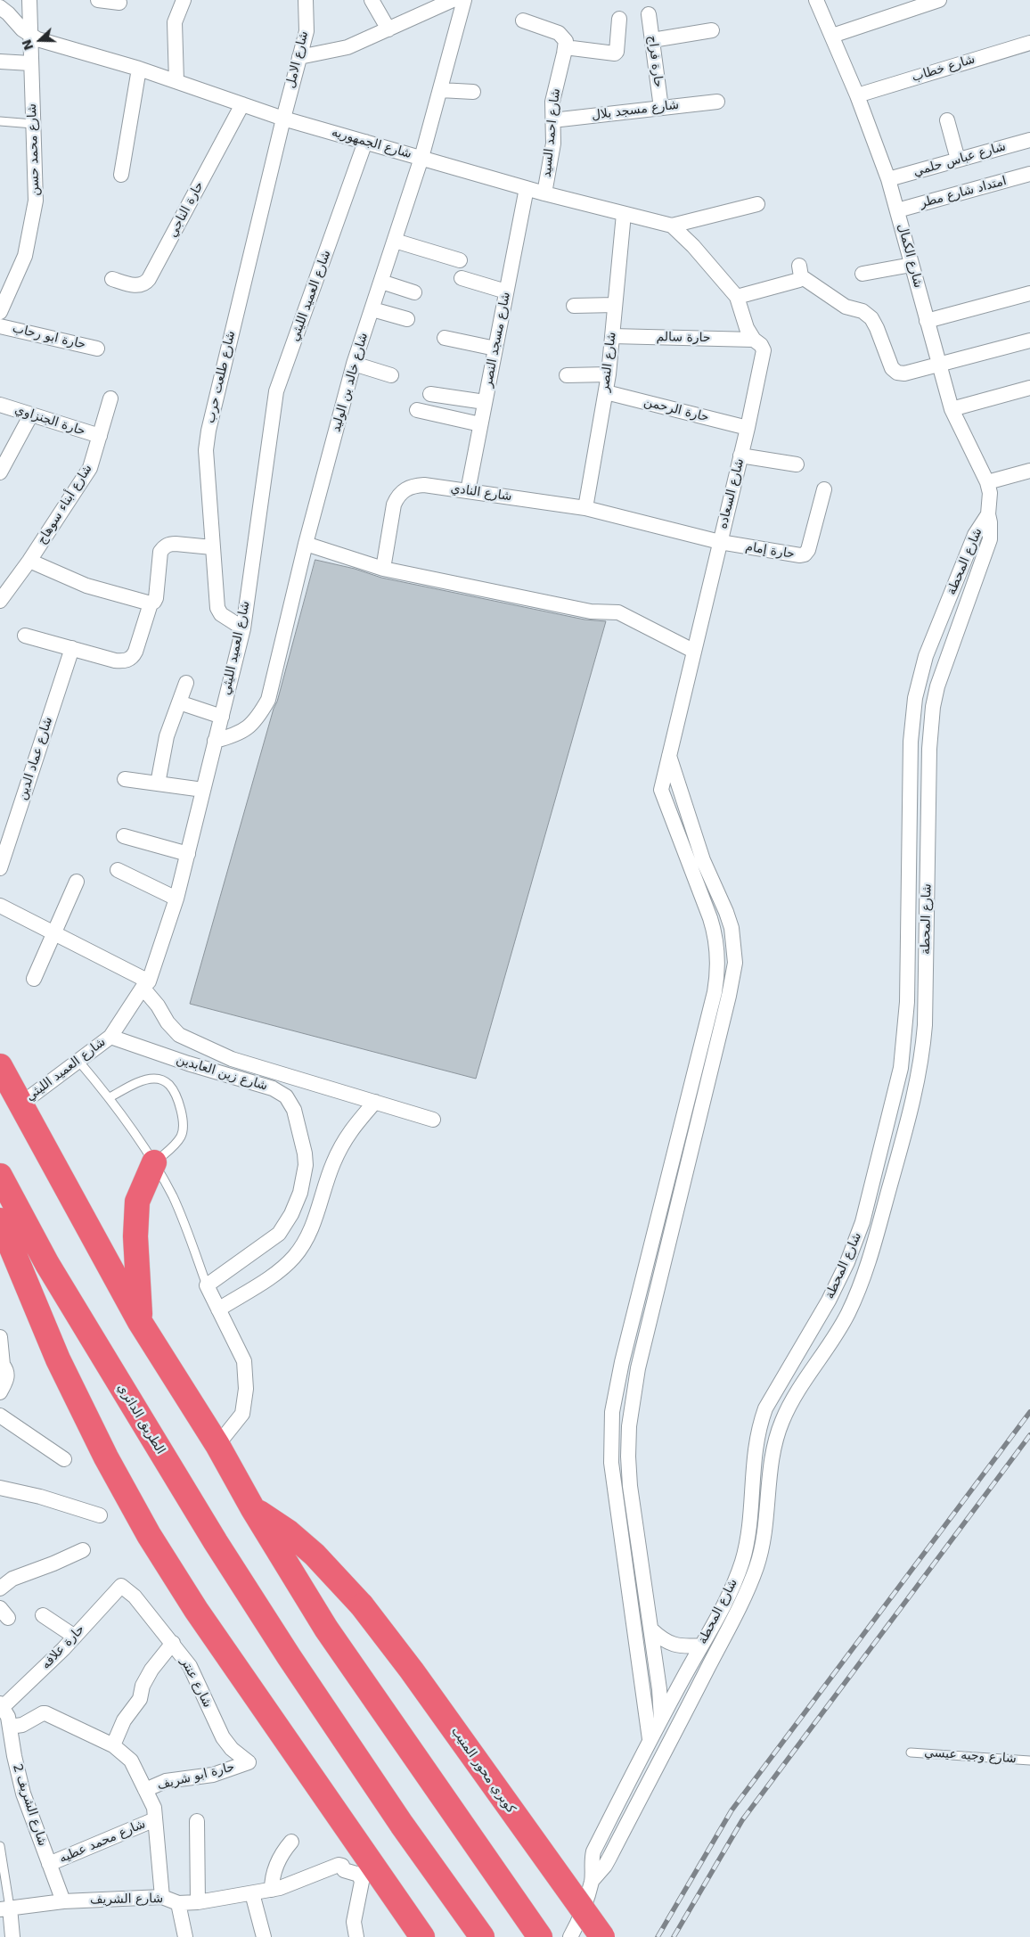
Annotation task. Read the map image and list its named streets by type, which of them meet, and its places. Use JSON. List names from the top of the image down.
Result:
{
  "streets": {
    "highway": ["الطريق الدائري", "كوبري محور المنيب"],
    "street": [
      "شارع الامل",
      "حارة فراج",
      "شارع خطاب",
      "شارع مسجد بلال",
      "شارع احمد السيد",
      "شارع الجمهوريه",
      "شارع محمد حسن",
      "شارع عباس حلمي",
      "امتداد شارع مطر",
      "حارة الناجي",
      "شارع الكمال",
      "شارع العميد الليثي",
      "حارة ابو رحاب",
      "حارة سالم",
      "شارع مسجد النصر",
      "شارع النصر",
      "شارع طلعت حرب",
      "شارع خالد بن الوليد",
      "حارة الرحمن",
      "حارة الجنزاوي",
      "شارع النادي",
      "شارع السعاده",
      "شارع أبناء سوهاج",
      "حارة إمام",
      "شارع المحطة",
      "شارع عماد الدين",
      "شارع زين العابدين",
      "حارة علافه",
      "شارع عنتر",
      "حارة ابو شريف",
      "شارع الشريف 2",
      "شارع محمد عطيه",
      "شارع الشريف"
    ],
    "lane": ["شارع وجيه عيسي"]
  },
  "crossings": [
    ["شارع الامل", "شارع الجمهوريه"],
    ["شارع الامل", "شارع طلعت حرب"],
    ["حارة فراج", "شارع مسجد بلال"],
    ["شارع خطاب", "شارع الكمال"],
    ["شارع مسجد بلال", "شارع احمد السيد"],
    ["شارع احمد السيد", "شارع الجمهوريه"],
    ["شارع الجمهوريه", "شارع محمد حسن"],
    ["شارع الجمهوريه", "حارة الناجي"],
    ["شارع الجمهوريه", "شارع العميد الليثي"],
    ["شارع الجمهوريه", "شارع مسجد النصر"],
    ["شارع الجمهوريه", "شارع النصر"],
    ["شارع الجمهوريه", "شارع طلعت حرب"],
    ["شارع الجمهوريه", "شارع خالد بن الوليد"],
    ["شارع الجمهوريه", "شارع السعاده"],
    ["شارع عباس حلمي", "شارع الكمال"],
    ["امتداد شارع مطر", "شارع الكمال"],
    ["شارع الكمال", "شارع المحطة"],
    ["شارع العميد الليثي", "شارع طلعت حرب"],
    ["شارع العميد الليثي", "شارع خالد بن الوليد"],
    ["شارع العميد الليثي", "شارع زين العابدين"],
    ["حارة سالم", "شارع النصر"],
    ["حارة سالم", "شارع السعاده"],
    ["شارع مسجد النصر", "شارع النادي"],
    ["شارع النصر", "حارة الرحمن"],
    ["شارع النصر", "شارع النادي"],
    ["حارة الرحمن", "شارع السعاده"],
    ["حارة الجنزاوي", "شارع أبناء سوهاج"],
    ["شارع النادي", "شارع السعاده"],
    ["شارع النادي", "حارة إمام"],
    ["شارع السعاده", "حارة إمام"],
    ["حارة علافه", "شارع عنتر"],
    ["حارة علافه", "شارع الشريف 2"],
    ["شارع عنتر", "حارة ابو شريف"],
    ["شارع الشريف 2", "شارع محمد عطيه"],
    ["شارع الشريف 2", "شارع الشريف"]
  ],
  "north": "left"
}
